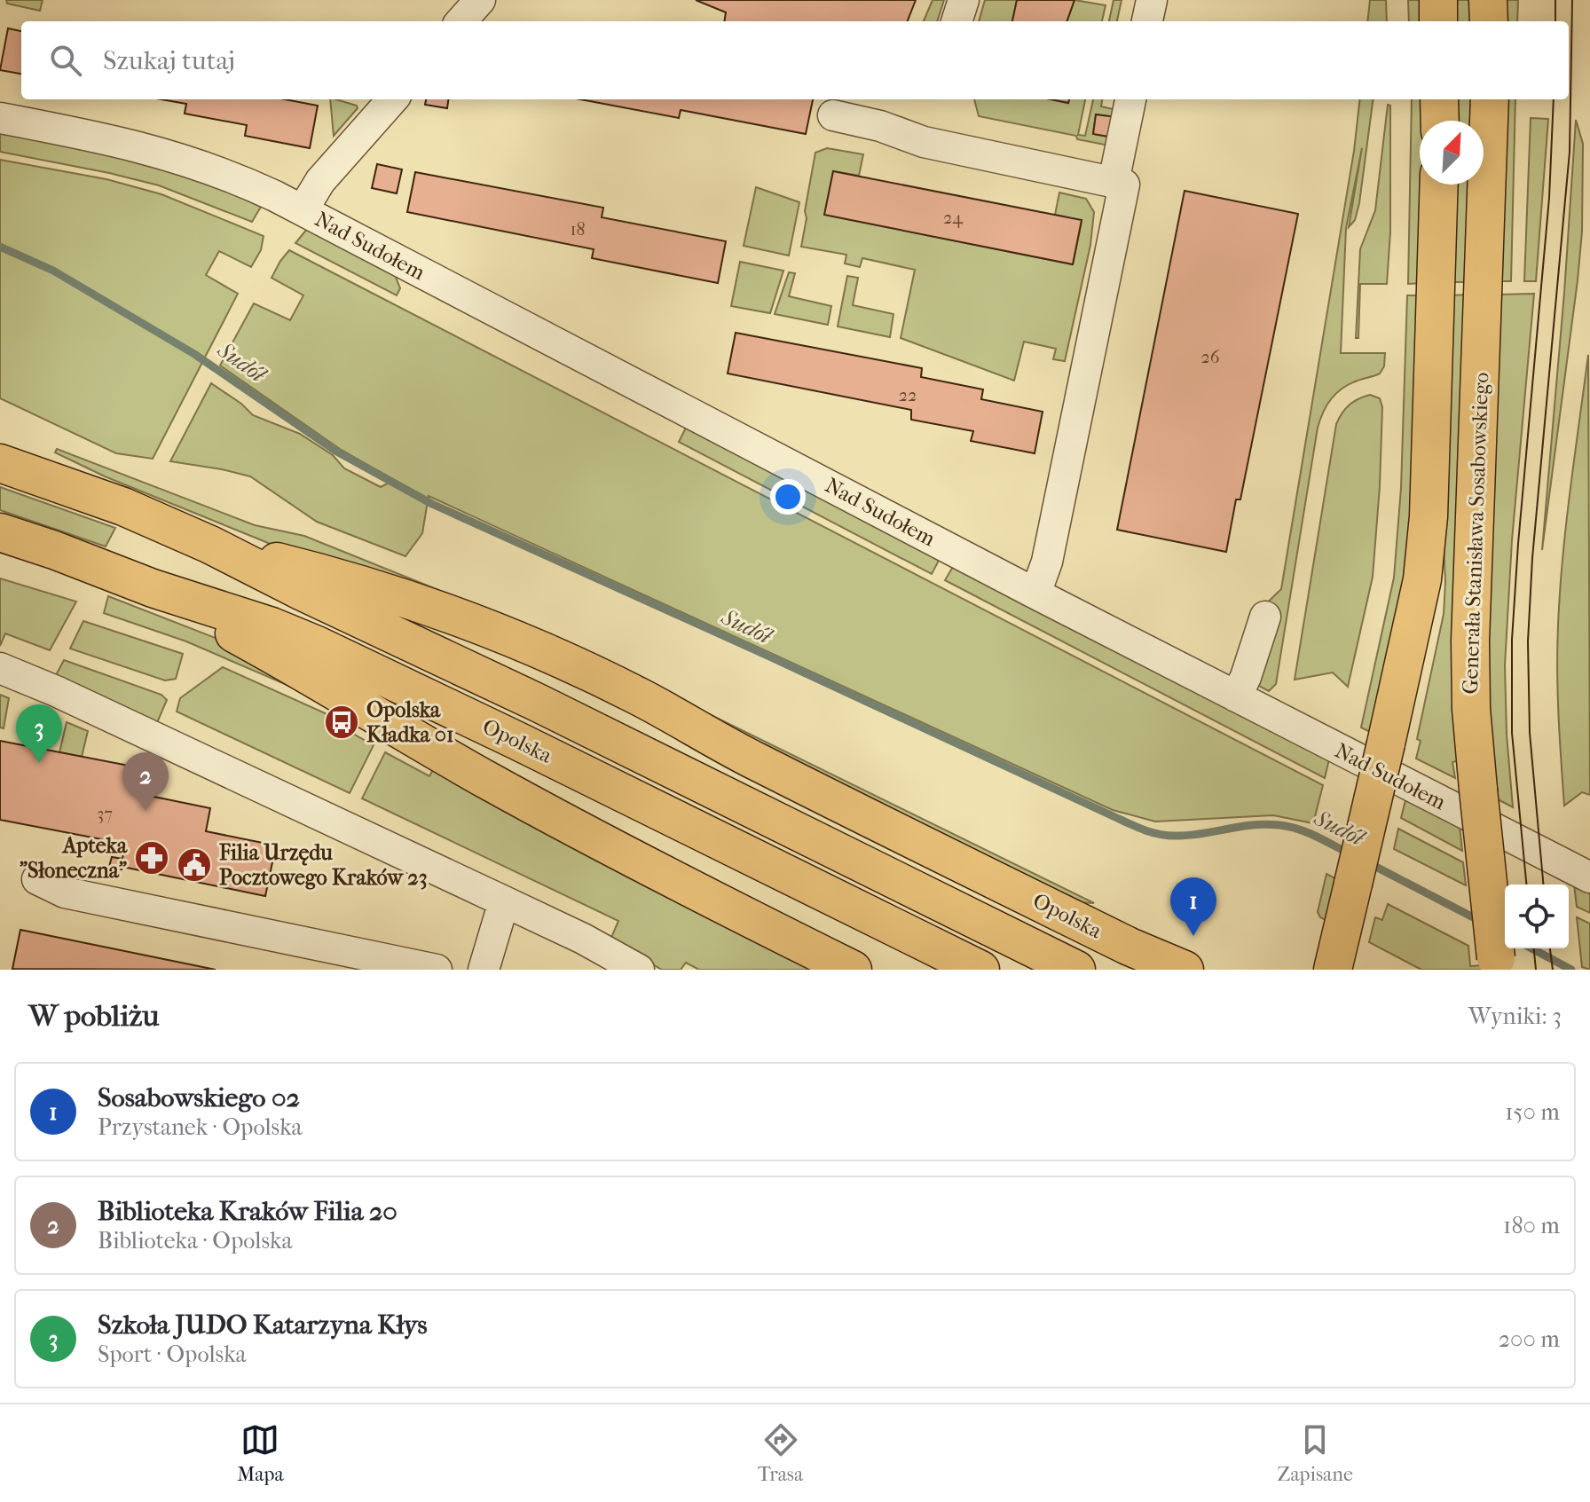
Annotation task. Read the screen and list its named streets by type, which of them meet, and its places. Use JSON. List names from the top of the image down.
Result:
{
  "streets": {
    "main road": ["Generała Stanisława Sosabowskiego", "Opolska"],
    "street": ["Nad Sudołem"]
  },
  "water": ["Sudół"],
  "places": {
    "bus stop": ["Opolska Kładka 01"],
    "pharmacy": ["Apteka \"Słoneczna\""],
    "public building": ["Filia Urzędu Pocztowego Kraków 23"]
  },
  "house_numbers": [
    "24",
    "18",
    "26",
    "22",
    "37"
  ],
  "north": "top right",
  "page": {
    "search": "Szukaj tutaj",
    "pins": ["3", "2", "1"],
    "heading": ["W pobliżu", "Wyniki: 3"],
    "list": [
      {
        "mark": "1",
        "name": "Sosabowskiego 02",
        "note": "Przystanek · Opolska",
        "value": "150 m"
      },
      {
        "mark": "2",
        "name": "Biblioteka Kraków Filia 20",
        "note": "Biblioteka · Opolska",
        "value": "180 m"
      },
      {
        "mark": "3",
        "name": "Szkoła JUDO Katarzyna Kłys",
        "note": "Sport · Opolska",
        "value": "200 m"
      }
    ],
    "nav": ["Mapa", "Trasa", "Zapisane"]
  }
}
